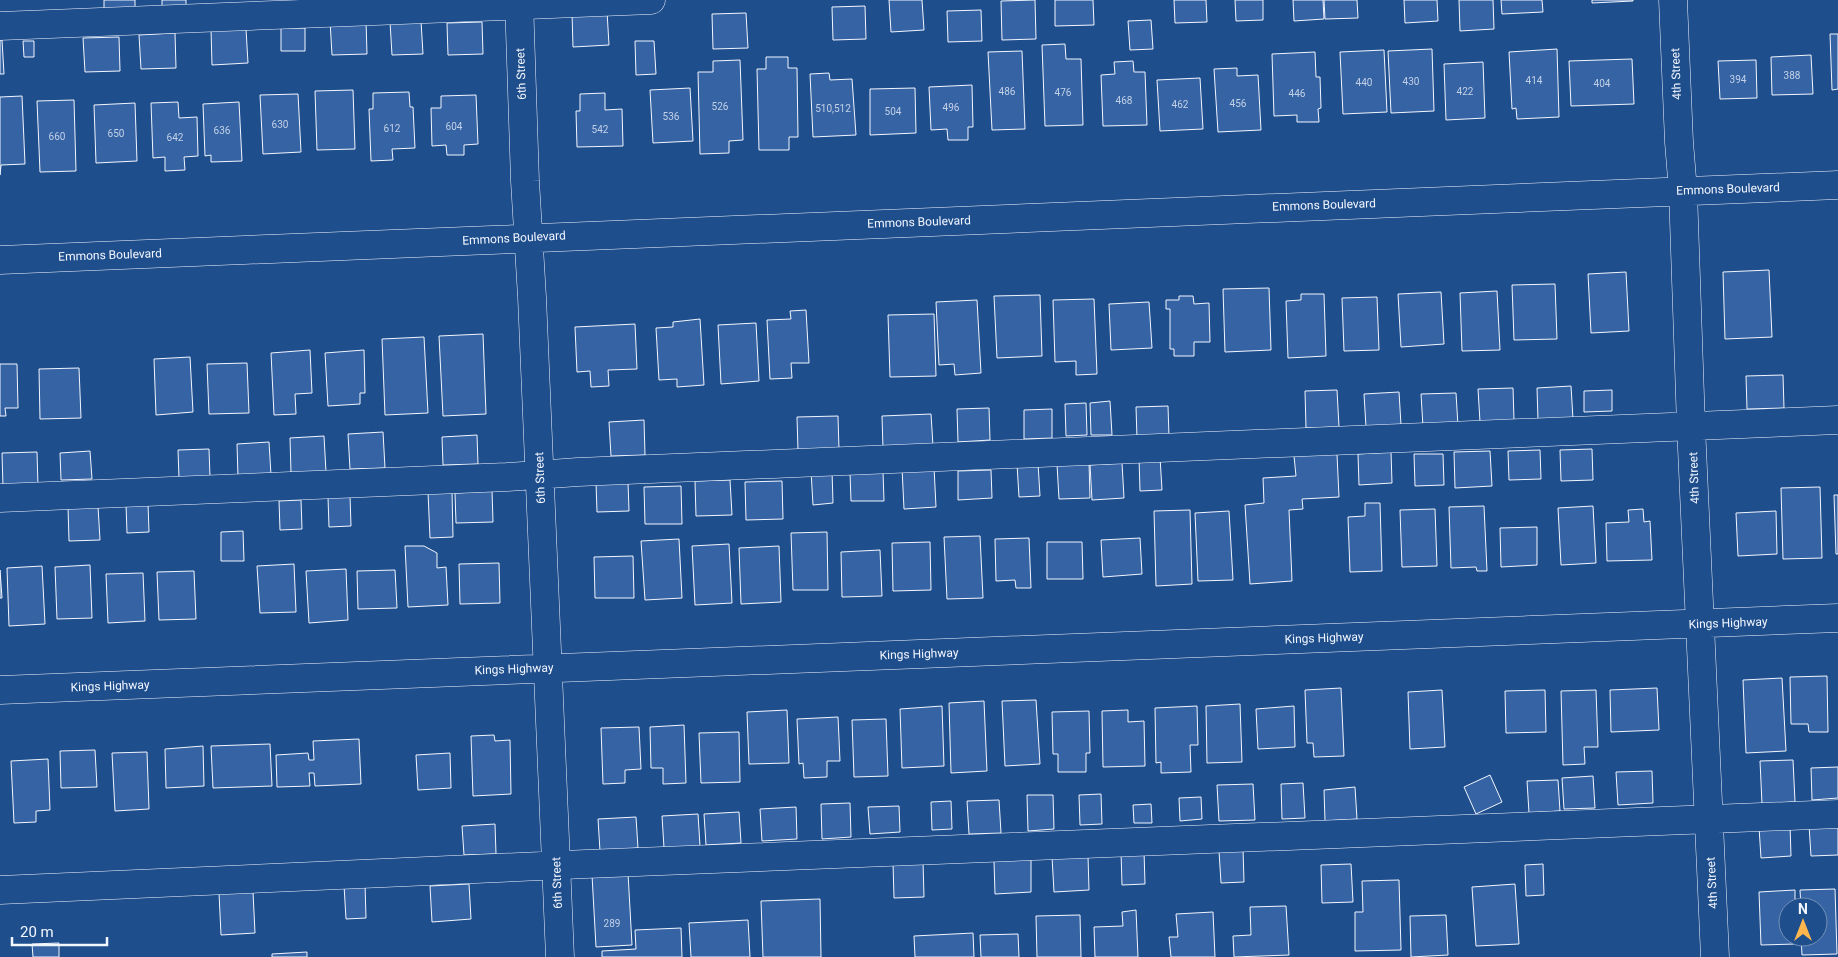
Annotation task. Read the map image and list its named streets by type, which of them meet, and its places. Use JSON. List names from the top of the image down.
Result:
{
  "streets": {
    "street": [
      "6th Street",
      "4th Street",
      "Emmons Boulevard",
      "Kings Highway"
    ]
  },
  "crossings": [
    ["6th Street", "Emmons Boulevard"],
    ["6th Street", "Kings Highway"],
    ["4th Street", "Emmons Boulevard"],
    ["4th Street", "Kings Highway"]
  ],
  "house_numbers": [
    "388",
    "394",
    "414",
    "430",
    "440",
    "404",
    "486",
    "422",
    "476",
    "446",
    "468",
    "456",
    "462",
    "526",
    "496",
    "510,512",
    "504",
    "536",
    "630",
    "604",
    "612",
    "542",
    "636",
    "650",
    "660",
    "642",
    "289"
  ],
  "scale_bar": "20 m",
  "north": "top"
}
